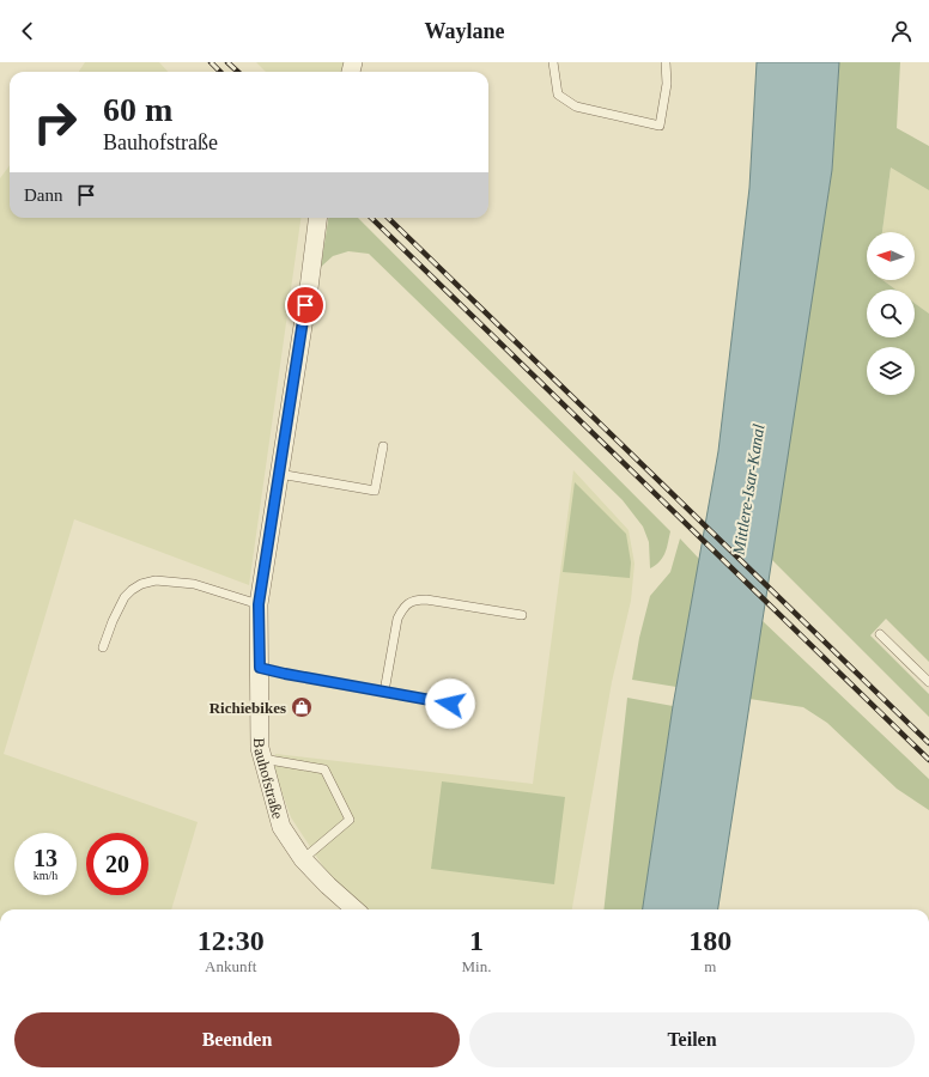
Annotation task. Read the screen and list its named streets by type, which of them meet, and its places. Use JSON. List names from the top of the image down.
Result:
{
  "streets": {
    "street": ["Bauhofstraße"]
  },
  "water": ["Mittlere-Isar-Kanal"],
  "places": {
    "shop": ["Richiebikes"]
  },
  "north": "left",
  "page": {
    "header": "Waylane",
    "turn": ["60 m", "Bauhofstraße"],
    "then": "Dann",
    "speed": "13 km/h",
    "limit": "20",
    "eta": [
      "12:30",
      "Ankunft",
      "1",
      "Min.",
      "180",
      "m"
    ],
    "buttons": ["Beenden", "Teilen"]
  }
}
